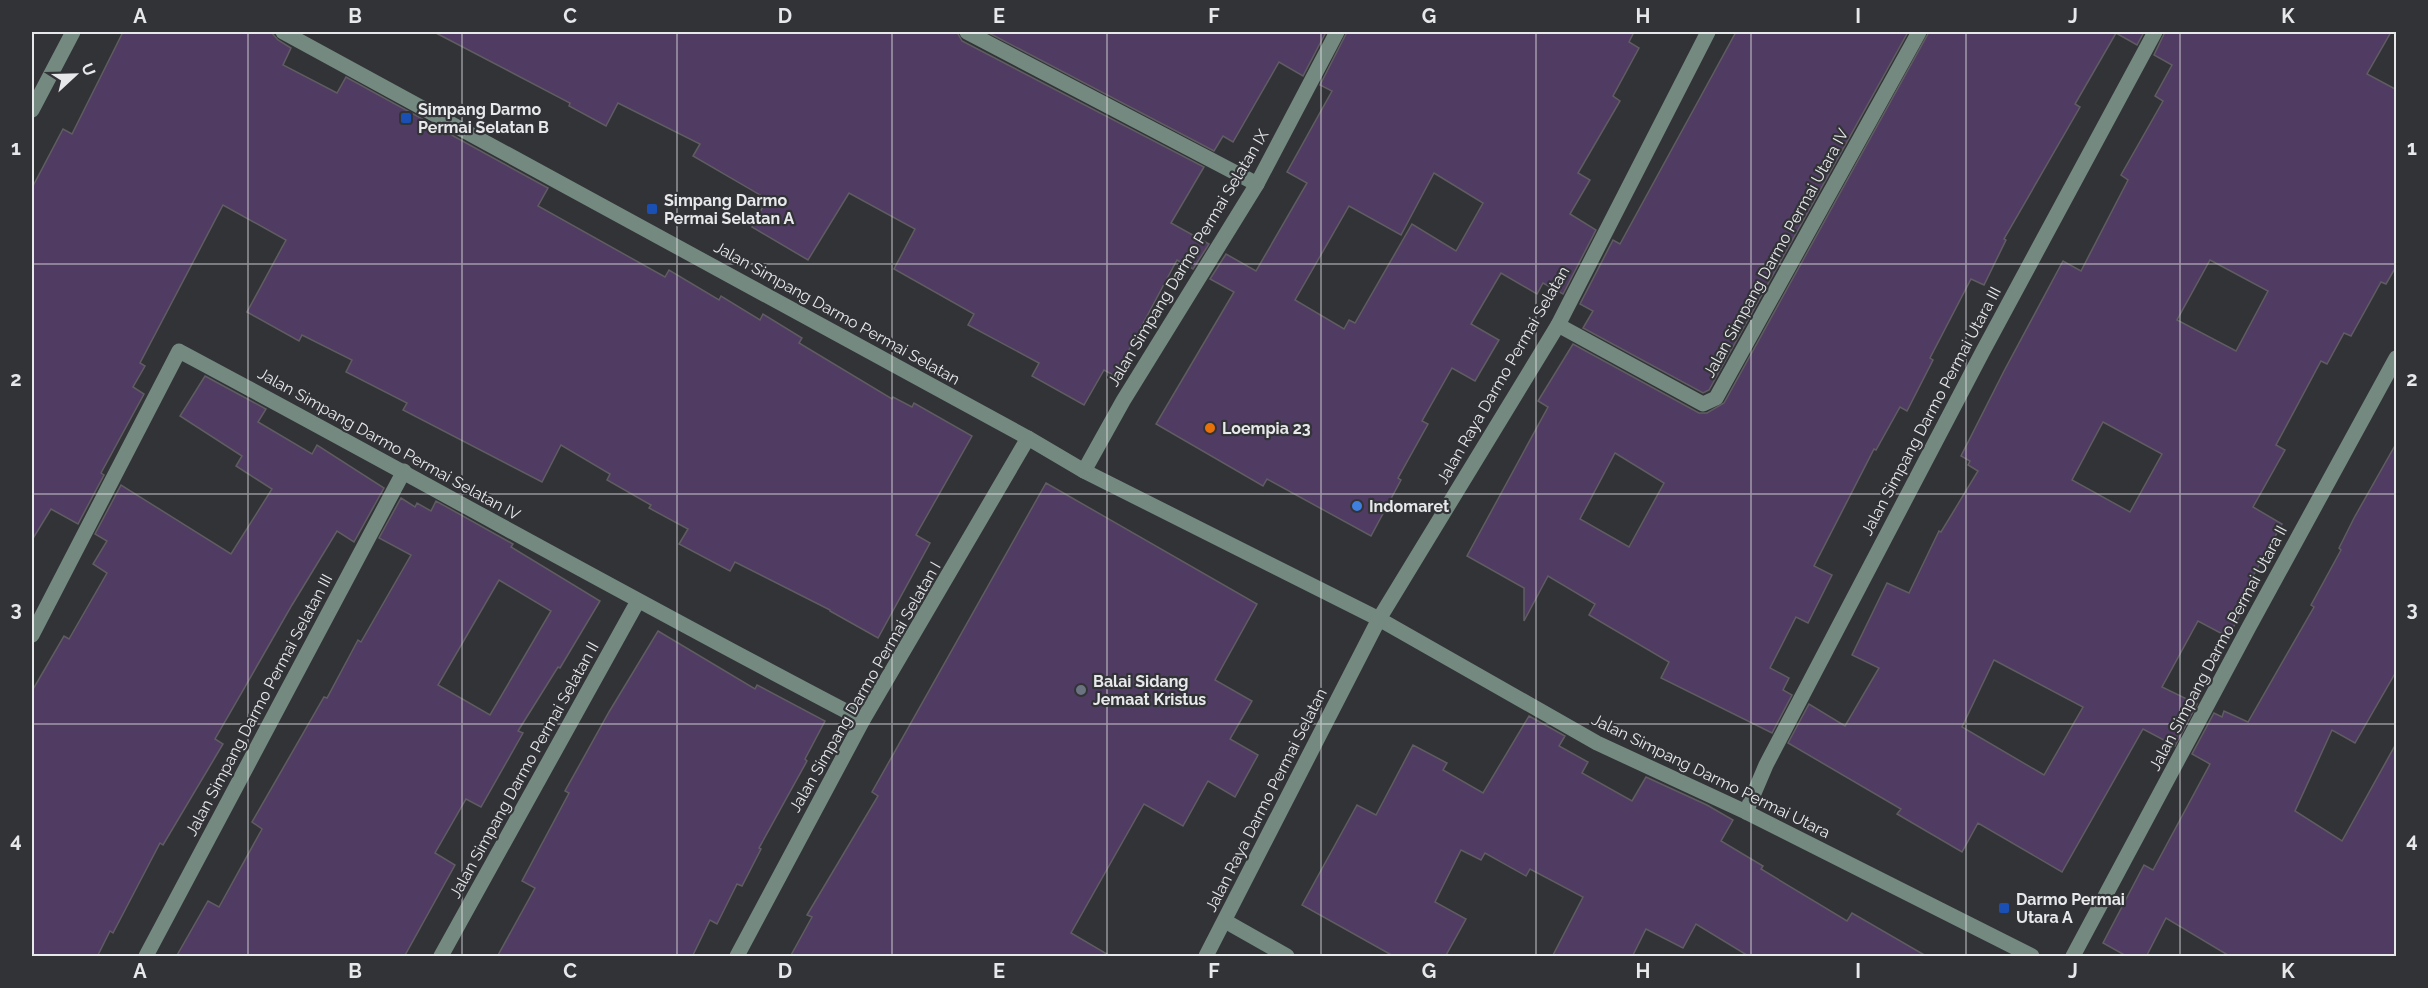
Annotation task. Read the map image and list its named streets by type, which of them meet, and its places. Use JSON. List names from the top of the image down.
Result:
{
  "streets": {
    "street": [
      "Jalan Simpang Darmo Permai Utara IV",
      "Jalan Simpang Darmo Permai Selatan IX",
      "Jalan Simpang Darmo Permai Selatan",
      "Jalan Raya Darmo Permai Selatan",
      "Jalan Simpang Darmo Permai Utara III",
      "Jalan Simpang Darmo Permai Selatan IV",
      "Jalan Simpang Darmo Permai Utara II",
      "Jalan Simpang Darmo Permai Selatan I",
      "Jalan Simpang Darmo Permai Selatan III",
      "Jalan Simpang Darmo Permai Selatan II",
      "Jalan Simpang Darmo Permai Utara"
    ]
  },
  "crossings": [
    ["Jalan Simpang Darmo Permai Utara IV", "Jalan Raya Darmo Permai Selatan"],
    ["Jalan Simpang Darmo Permai Selatan IX", "Jalan Simpang Darmo Permai Selatan"],
    ["Jalan Simpang Darmo Permai Selatan", "Jalan Raya Darmo Permai Selatan"],
    ["Jalan Simpang Darmo Permai Selatan", "Jalan Simpang Darmo Permai Selatan I"],
    ["Jalan Simpang Darmo Permai Selatan", "Jalan Simpang Darmo Permai Utara"],
    ["Jalan Raya Darmo Permai Selatan", "Jalan Simpang Darmo Permai Utara"],
    ["Jalan Simpang Darmo Permai Utara III", "Jalan Simpang Darmo Permai Utara"],
    ["Jalan Simpang Darmo Permai Selatan IV", "Jalan Simpang Darmo Permai Selatan I"],
    ["Jalan Simpang Darmo Permai Selatan IV", "Jalan Simpang Darmo Permai Selatan III"],
    ["Jalan Simpang Darmo Permai Selatan IV", "Jalan Simpang Darmo Permai Selatan II"]
  ],
  "places": {
    "transit": ["Simpang Darmo Permai Selatan B", "Simpang Darmo Permai Selatan A", "Darmo Permai Utara A"],
    "other": ["Loempia 23", "Indomaret", "Balai Sidang Jemaat Kristus"]
  },
  "north": "right",
  "grid": {
    "columns": [
      "A",
      "B",
      "C",
      "D",
      "E",
      "F",
      "G",
      "H",
      "I",
      "J",
      "K"
    ],
    "rows": [
      "1",
      "2",
      "3",
      "4"
    ]
  }
}
